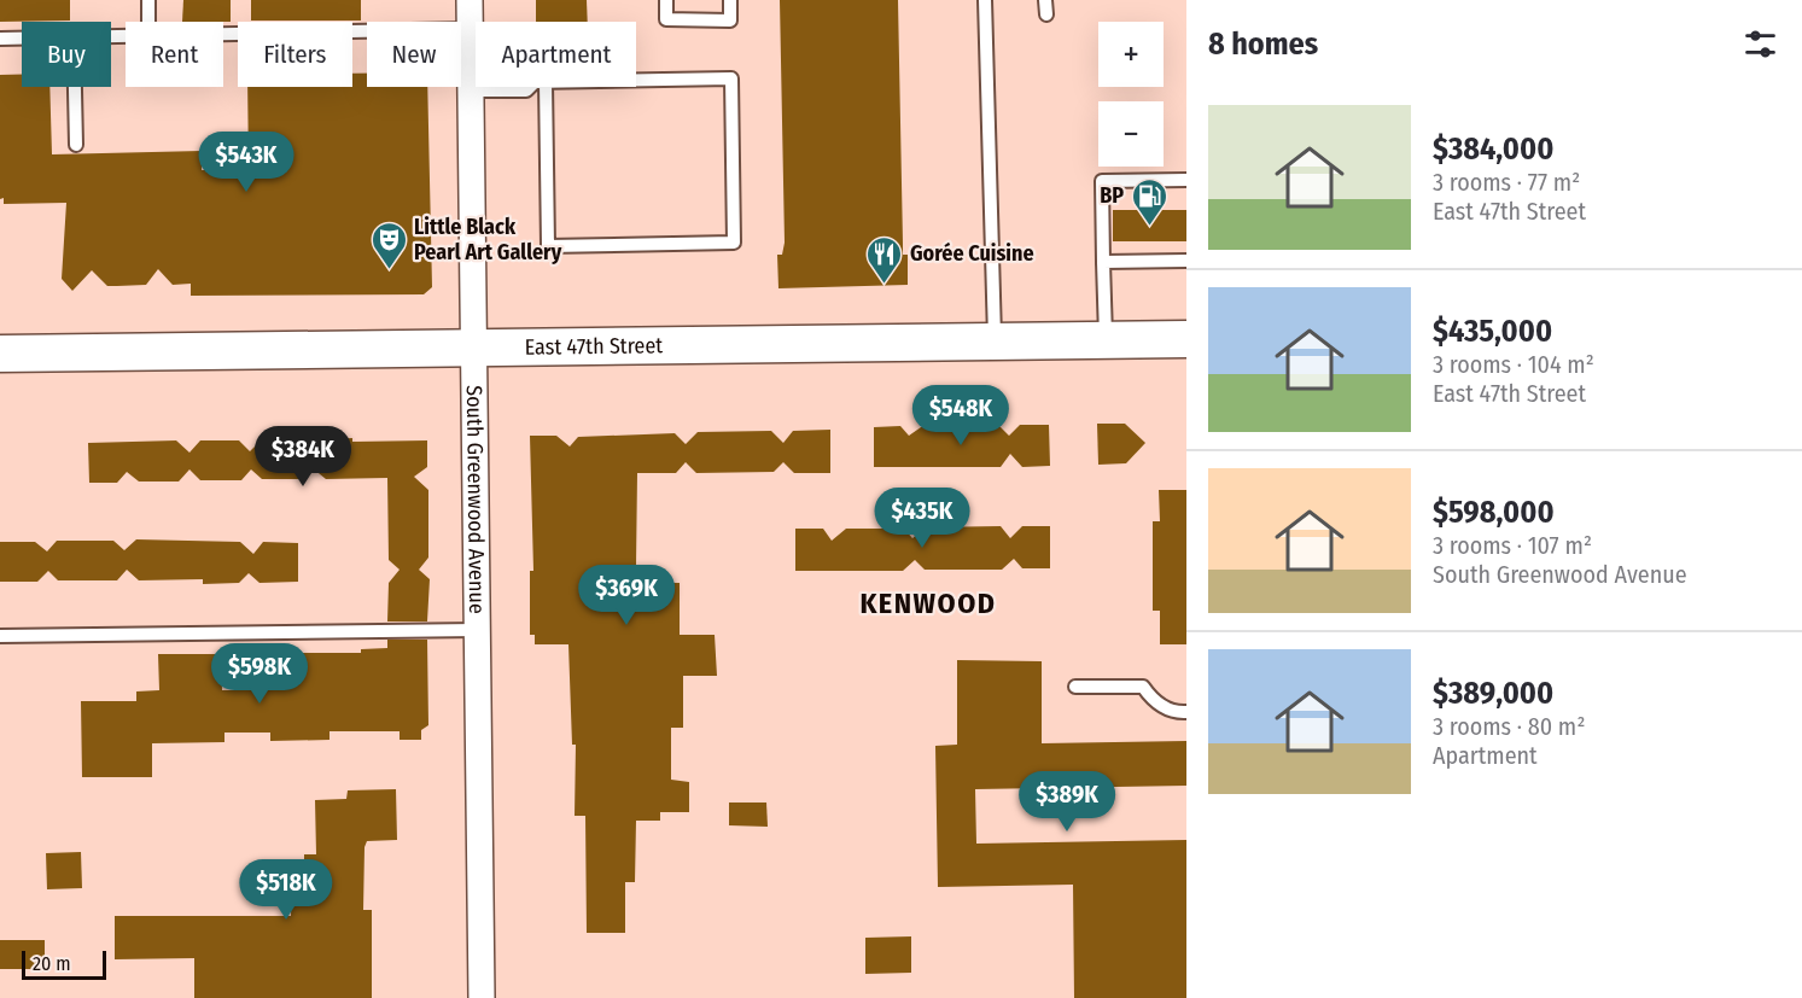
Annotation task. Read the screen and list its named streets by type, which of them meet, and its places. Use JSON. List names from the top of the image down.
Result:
{
  "streets": {
    "main road": ["East 47th Street"],
    "street": ["South Greenwood Avenue"]
  },
  "crossings": [
    ["East 47th Street", "South Greenwood Avenue"]
  ],
  "districts": ["KENWOOD"],
  "places": {
    "fuel station": ["BP"],
    "theatre": ["Little Black Pearl Art Gallery"],
    "restaurant": ["Gorée Cuisine"]
  },
  "scale_bar": "20 m",
  "page": {
    "heading": "8 homes",
    "map_buttons": ["+", "−"],
    "chip": [
      "Buy",
      "Rent",
      "Filters",
      "New",
      "Apartment"
    ],
    "list": [
      {
        "name": "$384,000",
        "note": "3 rooms · 77 m² · East 47th Street"
      },
      {
        "name": "$435,000",
        "note": "3 rooms · 104 m² · East 47th Street"
      },
      {
        "name": "$598,000",
        "note": "3 rooms · 107 m² · South Greenwood Avenue"
      },
      {
        "name": "$389,000",
        "note": "3 rooms · 80 m² · Apartment"
      }
    ],
    "price": [
      "$543K",
      "$548K",
      "$384K",
      "$435K",
      "$369K",
      "$598K",
      "$389K",
      "$518K"
    ],
    "scale": "20 m"
  }
}
